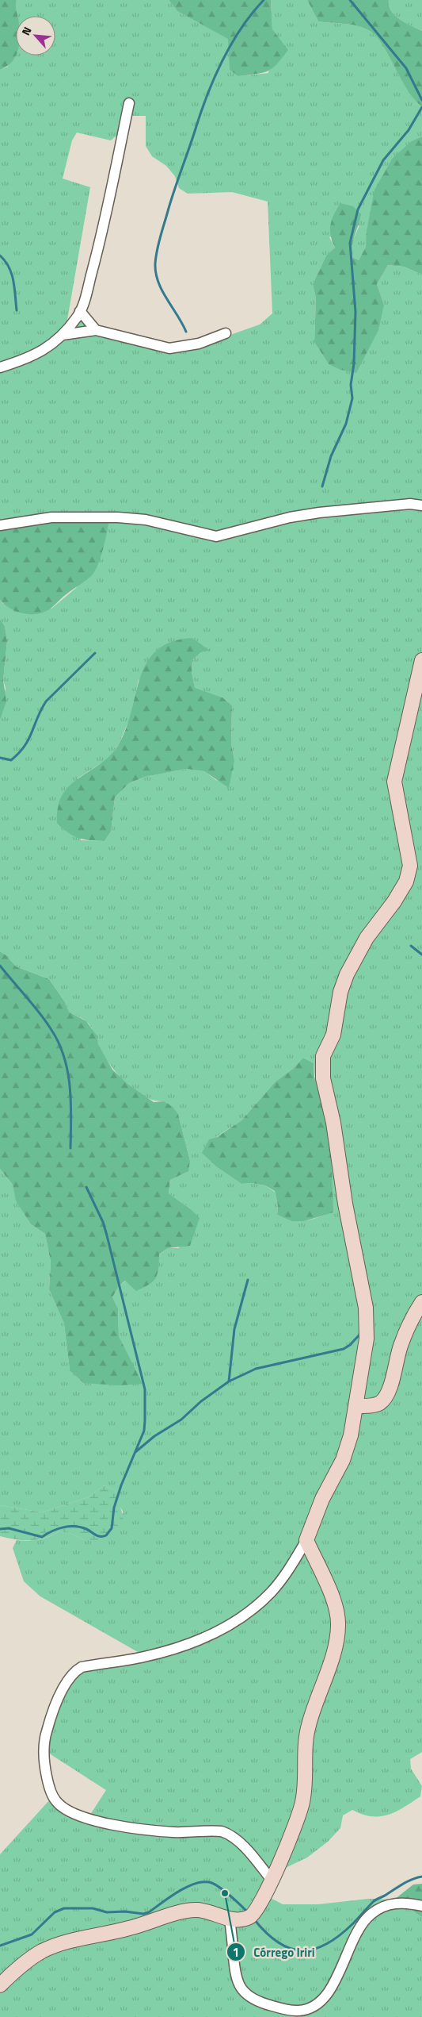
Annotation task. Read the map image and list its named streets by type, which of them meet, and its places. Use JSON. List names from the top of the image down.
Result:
{
  "places": ["Córrego Iriri"],
  "north": "top left"
}
